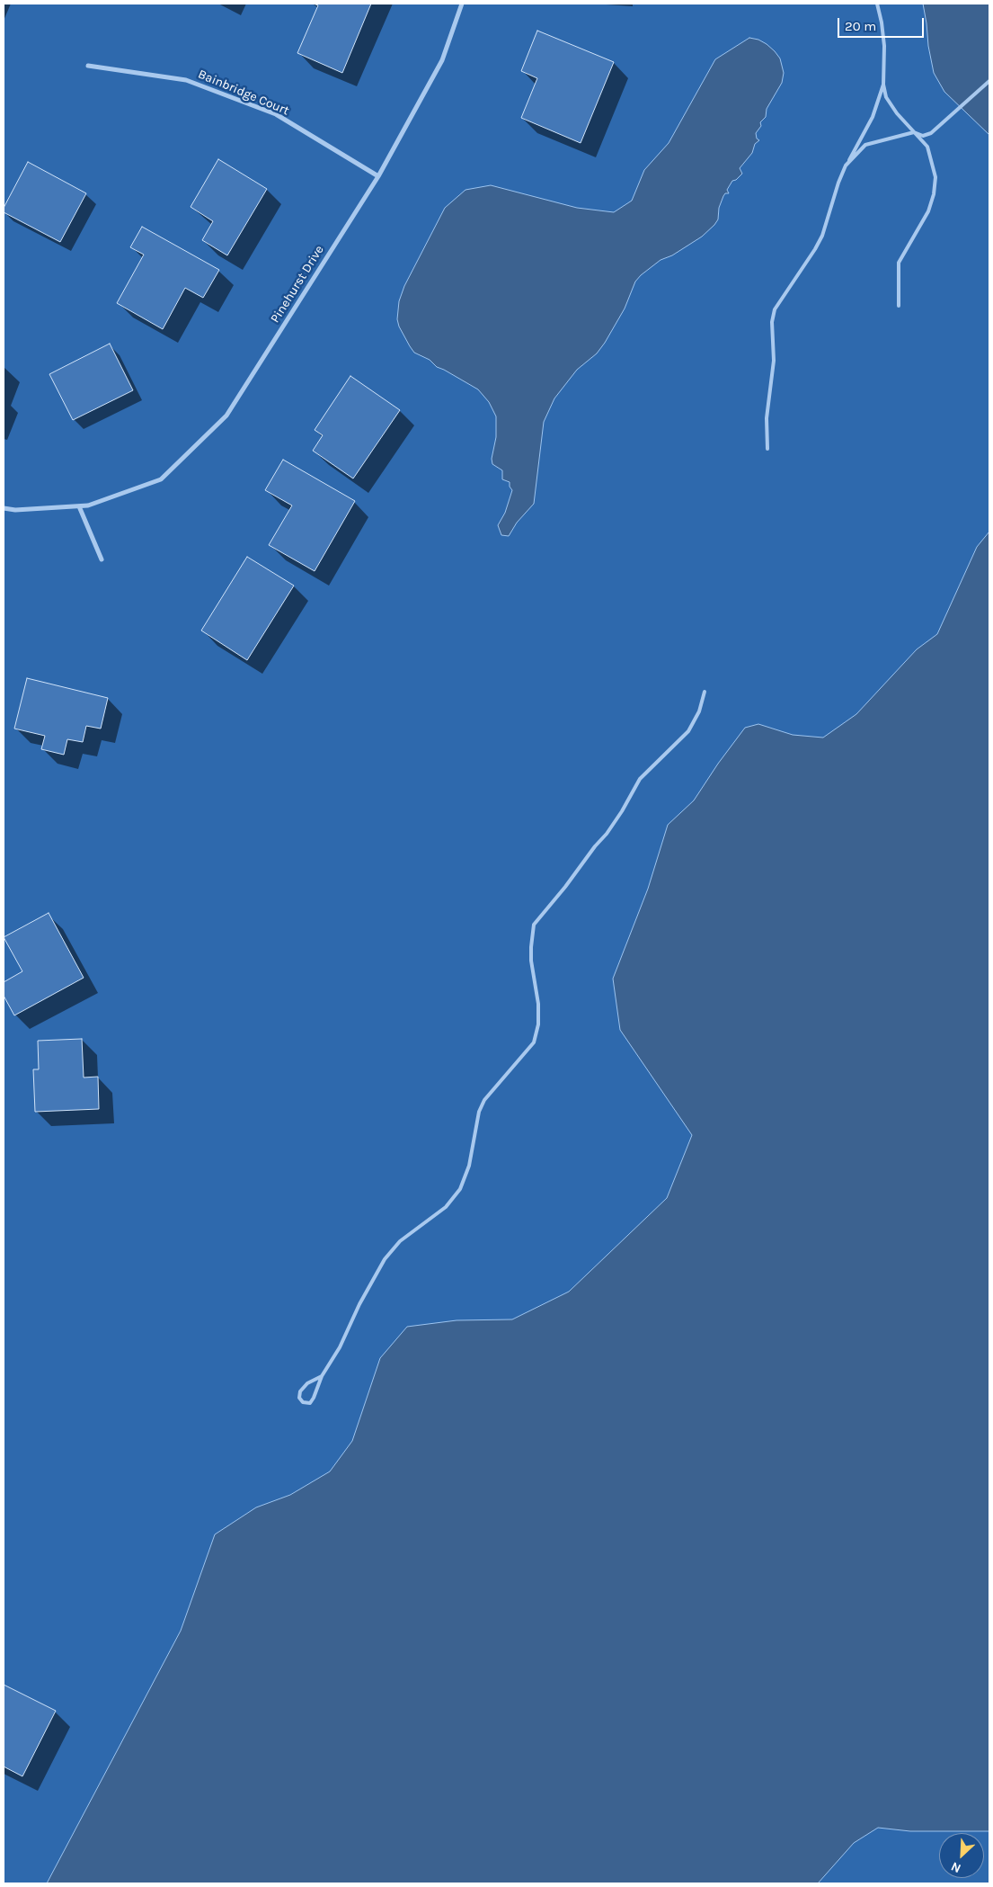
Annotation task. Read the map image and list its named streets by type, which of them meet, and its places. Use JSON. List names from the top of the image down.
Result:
{
  "streets": {
    "street": ["Bainbridge Court", "Pinehurst Drive"]
  },
  "crossings": [
    ["Bainbridge Court", "Pinehurst Drive"]
  ],
  "scale_bar": "20 m",
  "north": "bottom left"
}
